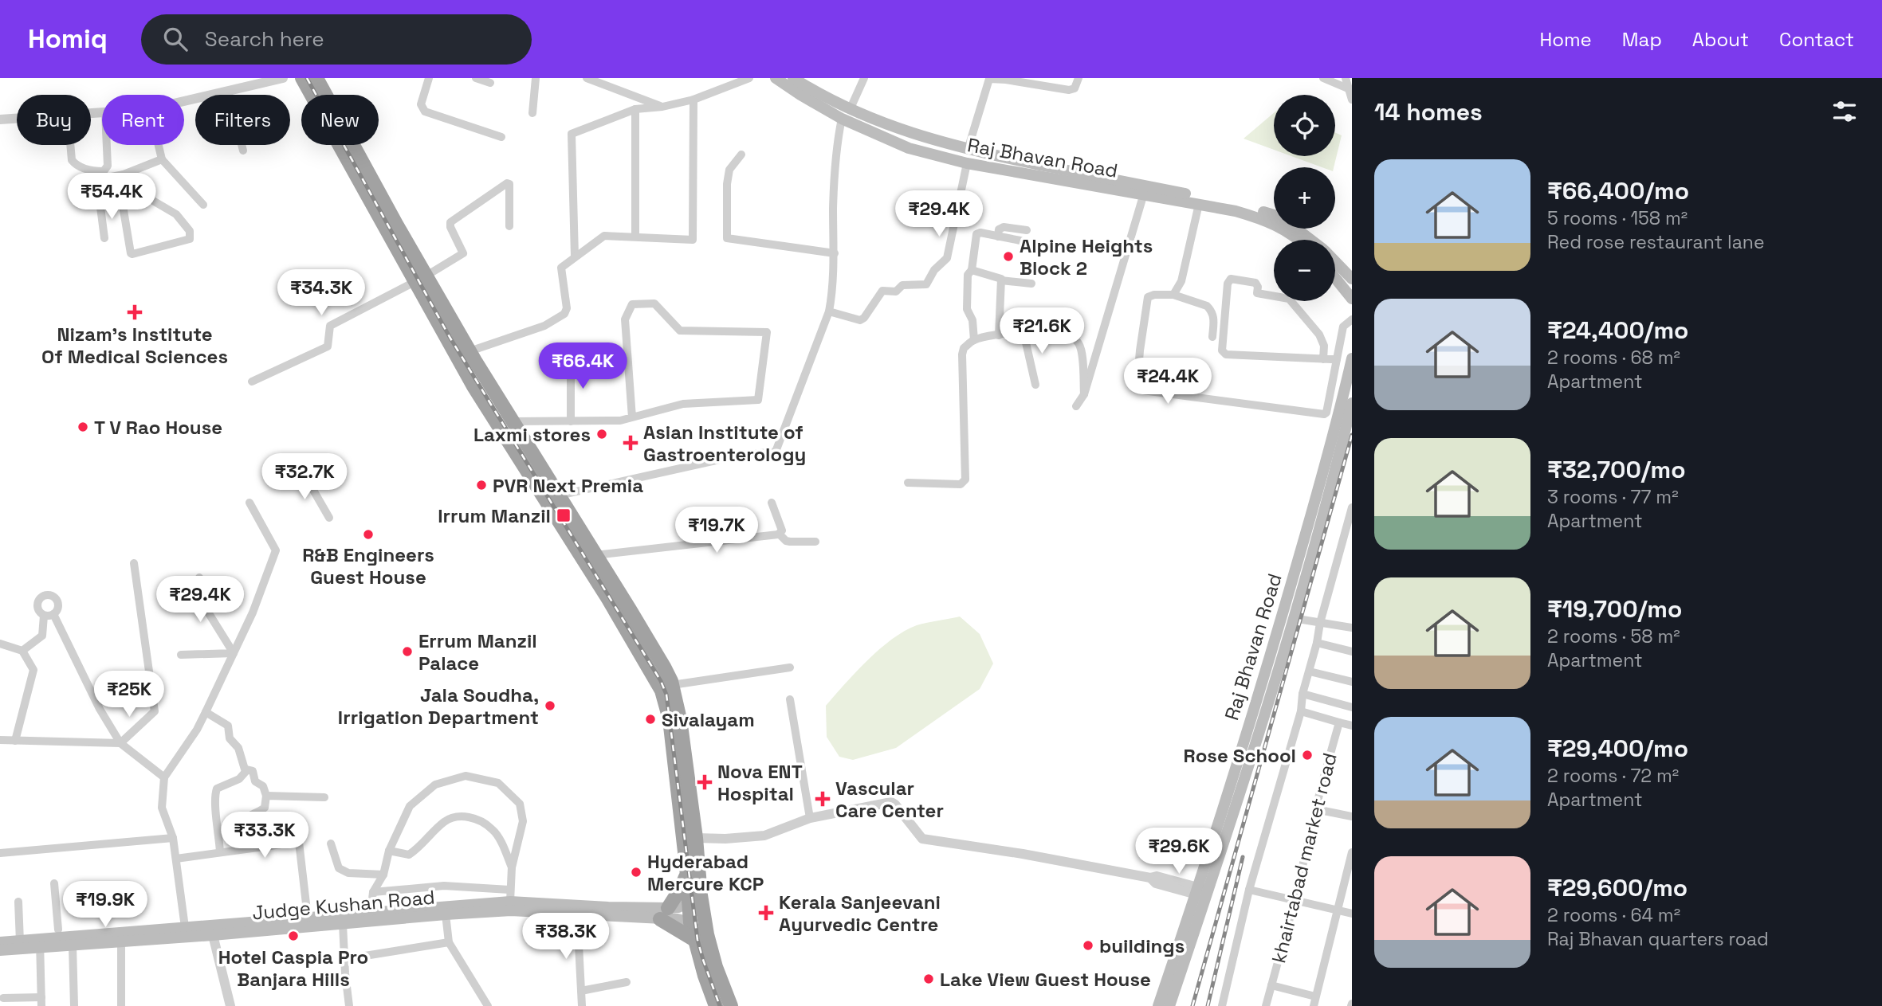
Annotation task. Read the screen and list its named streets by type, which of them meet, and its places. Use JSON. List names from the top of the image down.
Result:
{
  "streets": {
    "main road": ["Raj Bhavan Road", "Judge Kushan Road"],
    "street": ["khairtabad market road"]
  },
  "places": {
    "other": [
      "Alpine Heights Block 2",
      "T V Rao House",
      "Laxmi stores",
      "PVR Next Premia",
      "R&B Engineers Guest House",
      "Errum Manzil Palace",
      "Jala Soudha, Irrigation Department",
      "Sivalayam",
      "Rose School",
      "Hyderabad Mercure KCP",
      "Hotel Caspia Pro Banjara Hills",
      "buildings",
      "Lake View Guest House"
    ],
    "health": [
      "Nizam's Institute Of Medical Sciences",
      "Asian Institute of Gastroenterology",
      "Nova ENT Hospital",
      "Vascular Care Center",
      "Kerala Sanjeevani Ayurvedic Centre"
    ],
    "transit": ["Irrum Manzil"]
  },
  "page": {
    "header": "Homiq",
    "search": "Search here",
    "nav": [
      "Home",
      "Map",
      "About",
      "Contact"
    ],
    "heading": "14 homes",
    "map_buttons": ["+", "−"],
    "chip": [
      "Buy",
      "Rent",
      "Filters",
      "New"
    ],
    "list": [
      {
        "name": "₹66,400/mo",
        "note": "5 rooms · 158 m² · Red rose restaurant lane"
      },
      {
        "name": "₹24,400/mo",
        "note": "2 rooms · 68 m² · Apartment"
      },
      {
        "name": "₹32,700/mo",
        "note": "3 rooms · 77 m² · Apartment"
      },
      {
        "name": "₹19,700/mo",
        "note": "2 rooms · 58 m² · Apartment"
      },
      {
        "name": "₹29,400/mo",
        "note": "2 rooms · 72 m² · Apartment"
      },
      {
        "name": "₹29,600/mo",
        "note": "2 rooms · 64 m² · Raj Bhavan quarters road"
      }
    ],
    "price": [
      "₹54.4K",
      "₹29.4K",
      "₹34.3K",
      "₹21.6K",
      "₹66.4K",
      "₹24.4K",
      "₹32.7K",
      "₹19.7K",
      "₹29.4K",
      "₹25K",
      "₹33.3K",
      "₹29.6K",
      "₹19.9K",
      "₹38.3K"
    ]
  }
}
